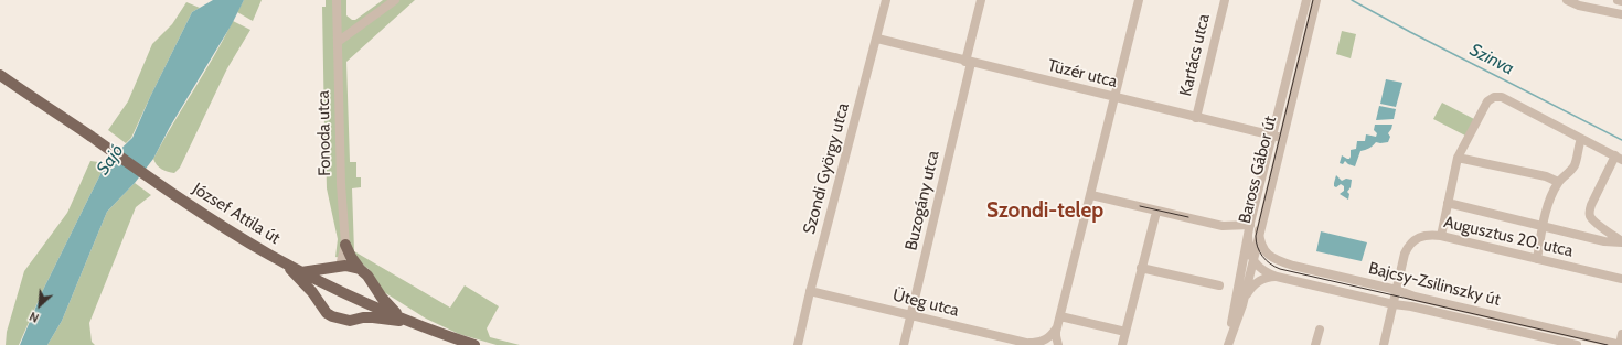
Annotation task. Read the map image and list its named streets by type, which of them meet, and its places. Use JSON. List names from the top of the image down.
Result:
{
  "streets": {
    "main road": ["József Attila út"],
    "street": [
      "Kartács utca",
      "Tüzér utca",
      "Fonoda utca",
      "Szondi György utca",
      "Baross Gábor út",
      "Buzogány utca",
      "Augusztus 20. utca",
      "Bajcsy-Zsilinszky út",
      "Üteg utca"
    ]
  },
  "crossings": [
    ["Kartács utca", "Tüzér utca"],
    ["Tüzér utca", "Szondi György utca"],
    ["Tüzér utca", "Baross Gábor út"],
    ["Tüzér utca", "Buzogány utca"],
    ["Szondi György utca", "Üteg utca"],
    ["Baross Gábor út", "Bajcsy-Zsilinszky út"],
    ["Buzogány utca", "Üteg utca"],
    ["Augusztus 20. utca", "Bajcsy-Zsilinszky út"]
  ],
  "districts": ["Szondi-telep"],
  "water": ["Szinva", "Sajó"],
  "north": "bottom left"
}
